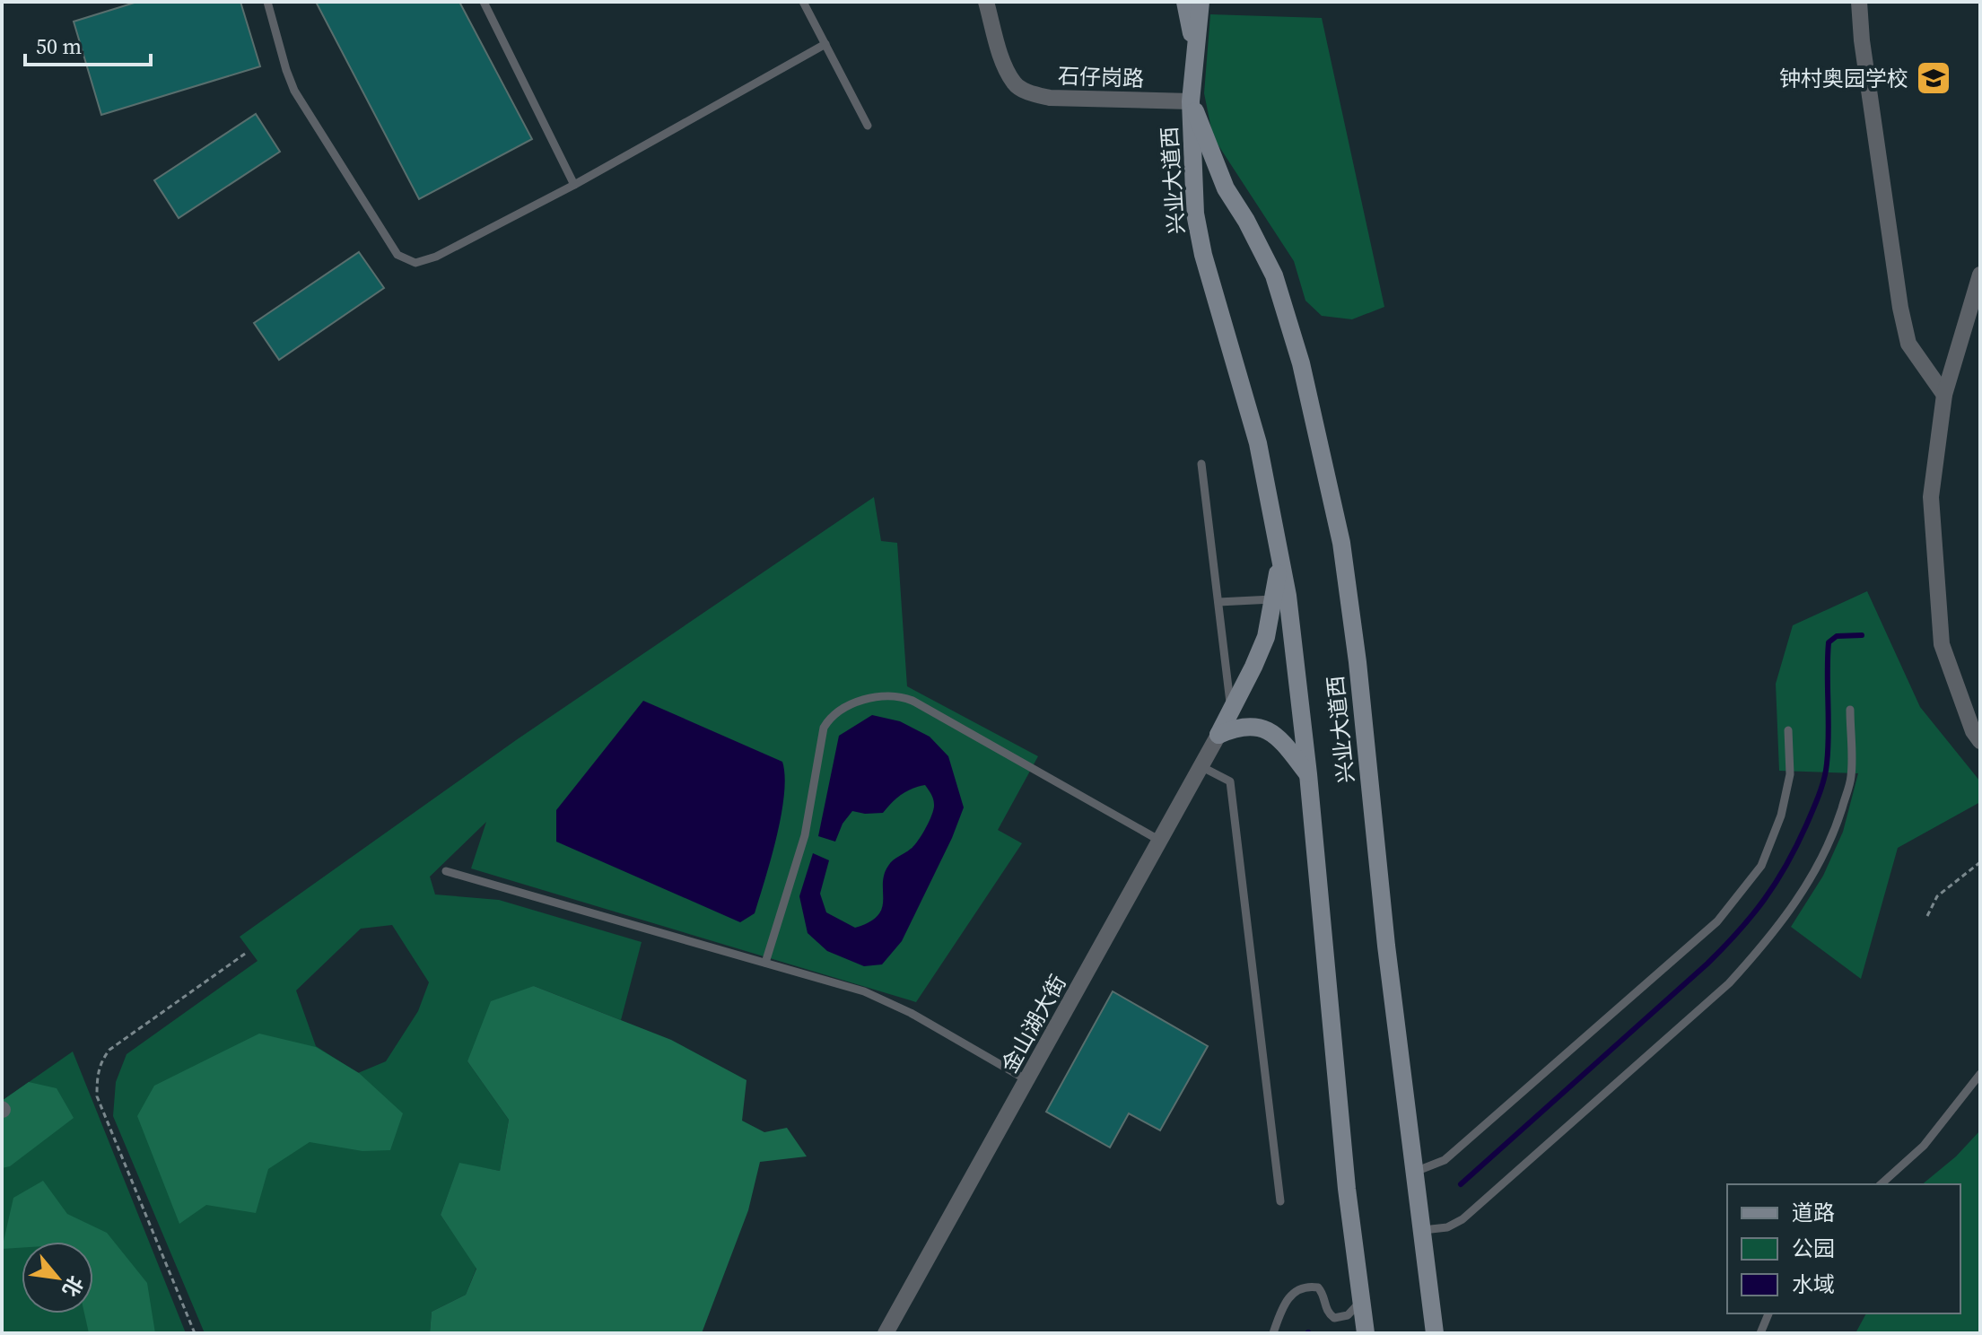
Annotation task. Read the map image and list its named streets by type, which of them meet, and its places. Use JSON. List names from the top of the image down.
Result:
{
  "streets": {
    "street": ["石仔岗路", "兴业大道西", "金山湖大街"]
  },
  "crossings": [
    ["石仔岗路", "兴业大道西"]
  ],
  "places": {
    "school or university": ["钟村奥园学校"]
  },
  "legend": ["道路", "公园", "水域"],
  "scale_bar": "50 m",
  "north": "bottom right"
}
